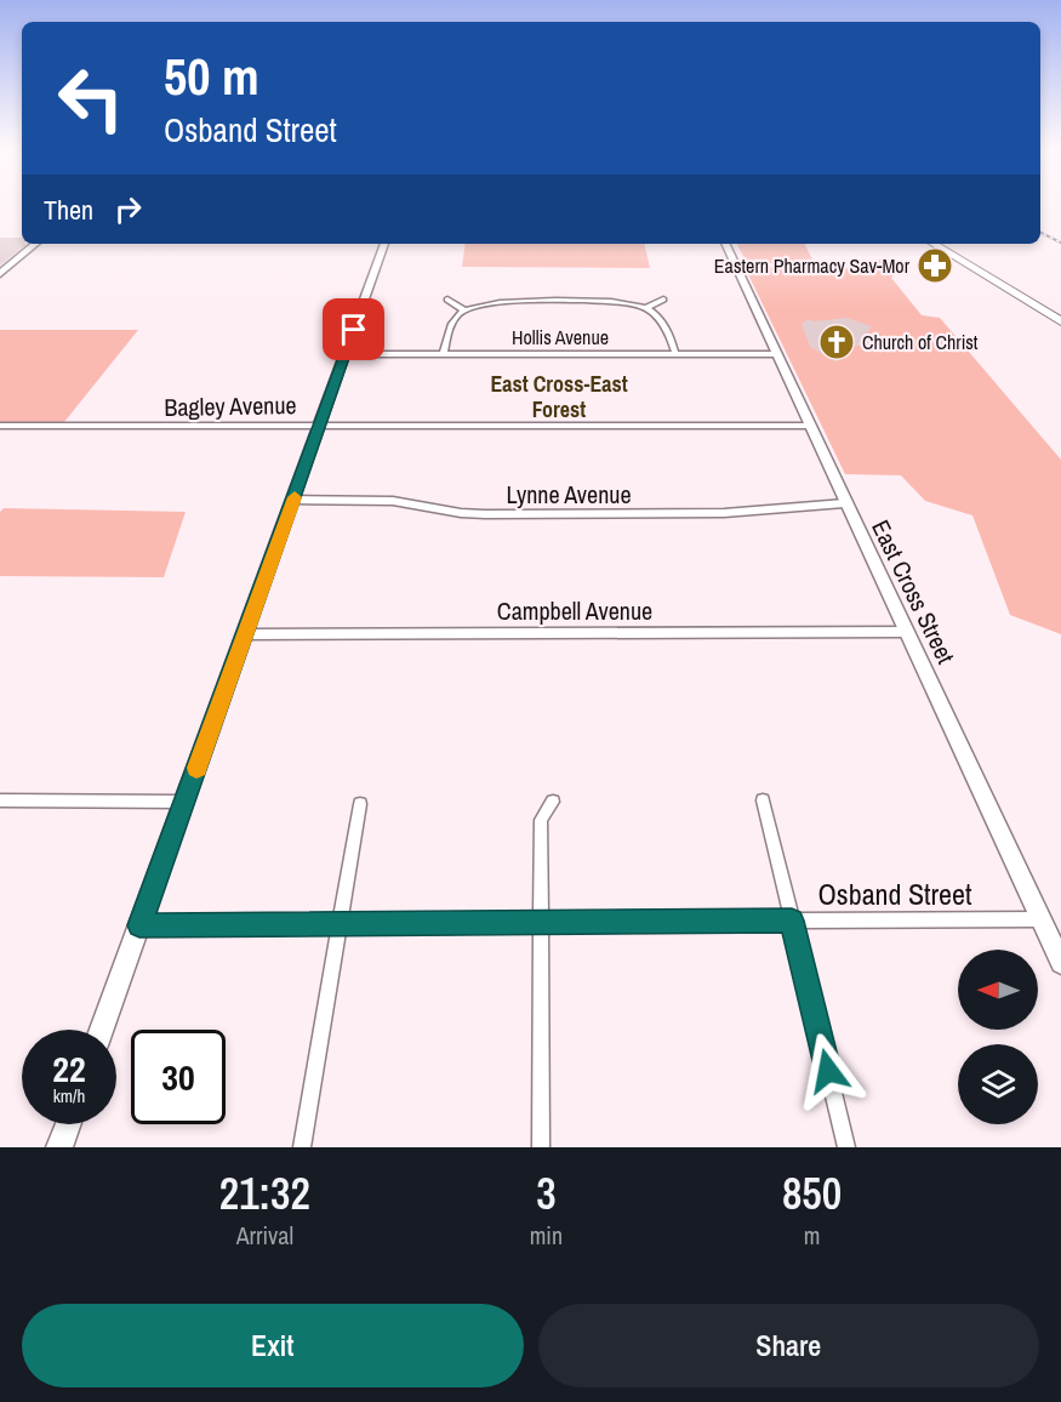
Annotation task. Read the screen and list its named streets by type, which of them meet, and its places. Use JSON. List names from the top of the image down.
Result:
{
  "streets": {
    "street": [
      "Hollis Avenue",
      "Bagley Avenue",
      "Lynne Avenue",
      "East Cross Street",
      "Campbell Avenue",
      "Osband Street"
    ]
  },
  "crossings": [
    ["Hollis Avenue", "East Cross Street"],
    ["Bagley Avenue", "East Cross Street"],
    ["Lynne Avenue", "East Cross Street"],
    ["East Cross Street", "Campbell Avenue"],
    ["East Cross Street", "Osband Street"]
  ],
  "districts": ["East Cross-East Forest"],
  "places": {
    "pharmacy": ["Eastern Pharmacy Sav-Mor"],
    "church": ["Church of Christ"]
  },
  "north": "left",
  "page": {
    "turn": ["50 m", "Osband Street"],
    "then": "Then",
    "speed": "22 km/h",
    "limit": "30",
    "eta": [
      "21:32",
      "Arrival",
      "3",
      "min",
      "850",
      "m"
    ],
    "buttons": ["Exit", "Share"]
  }
}
